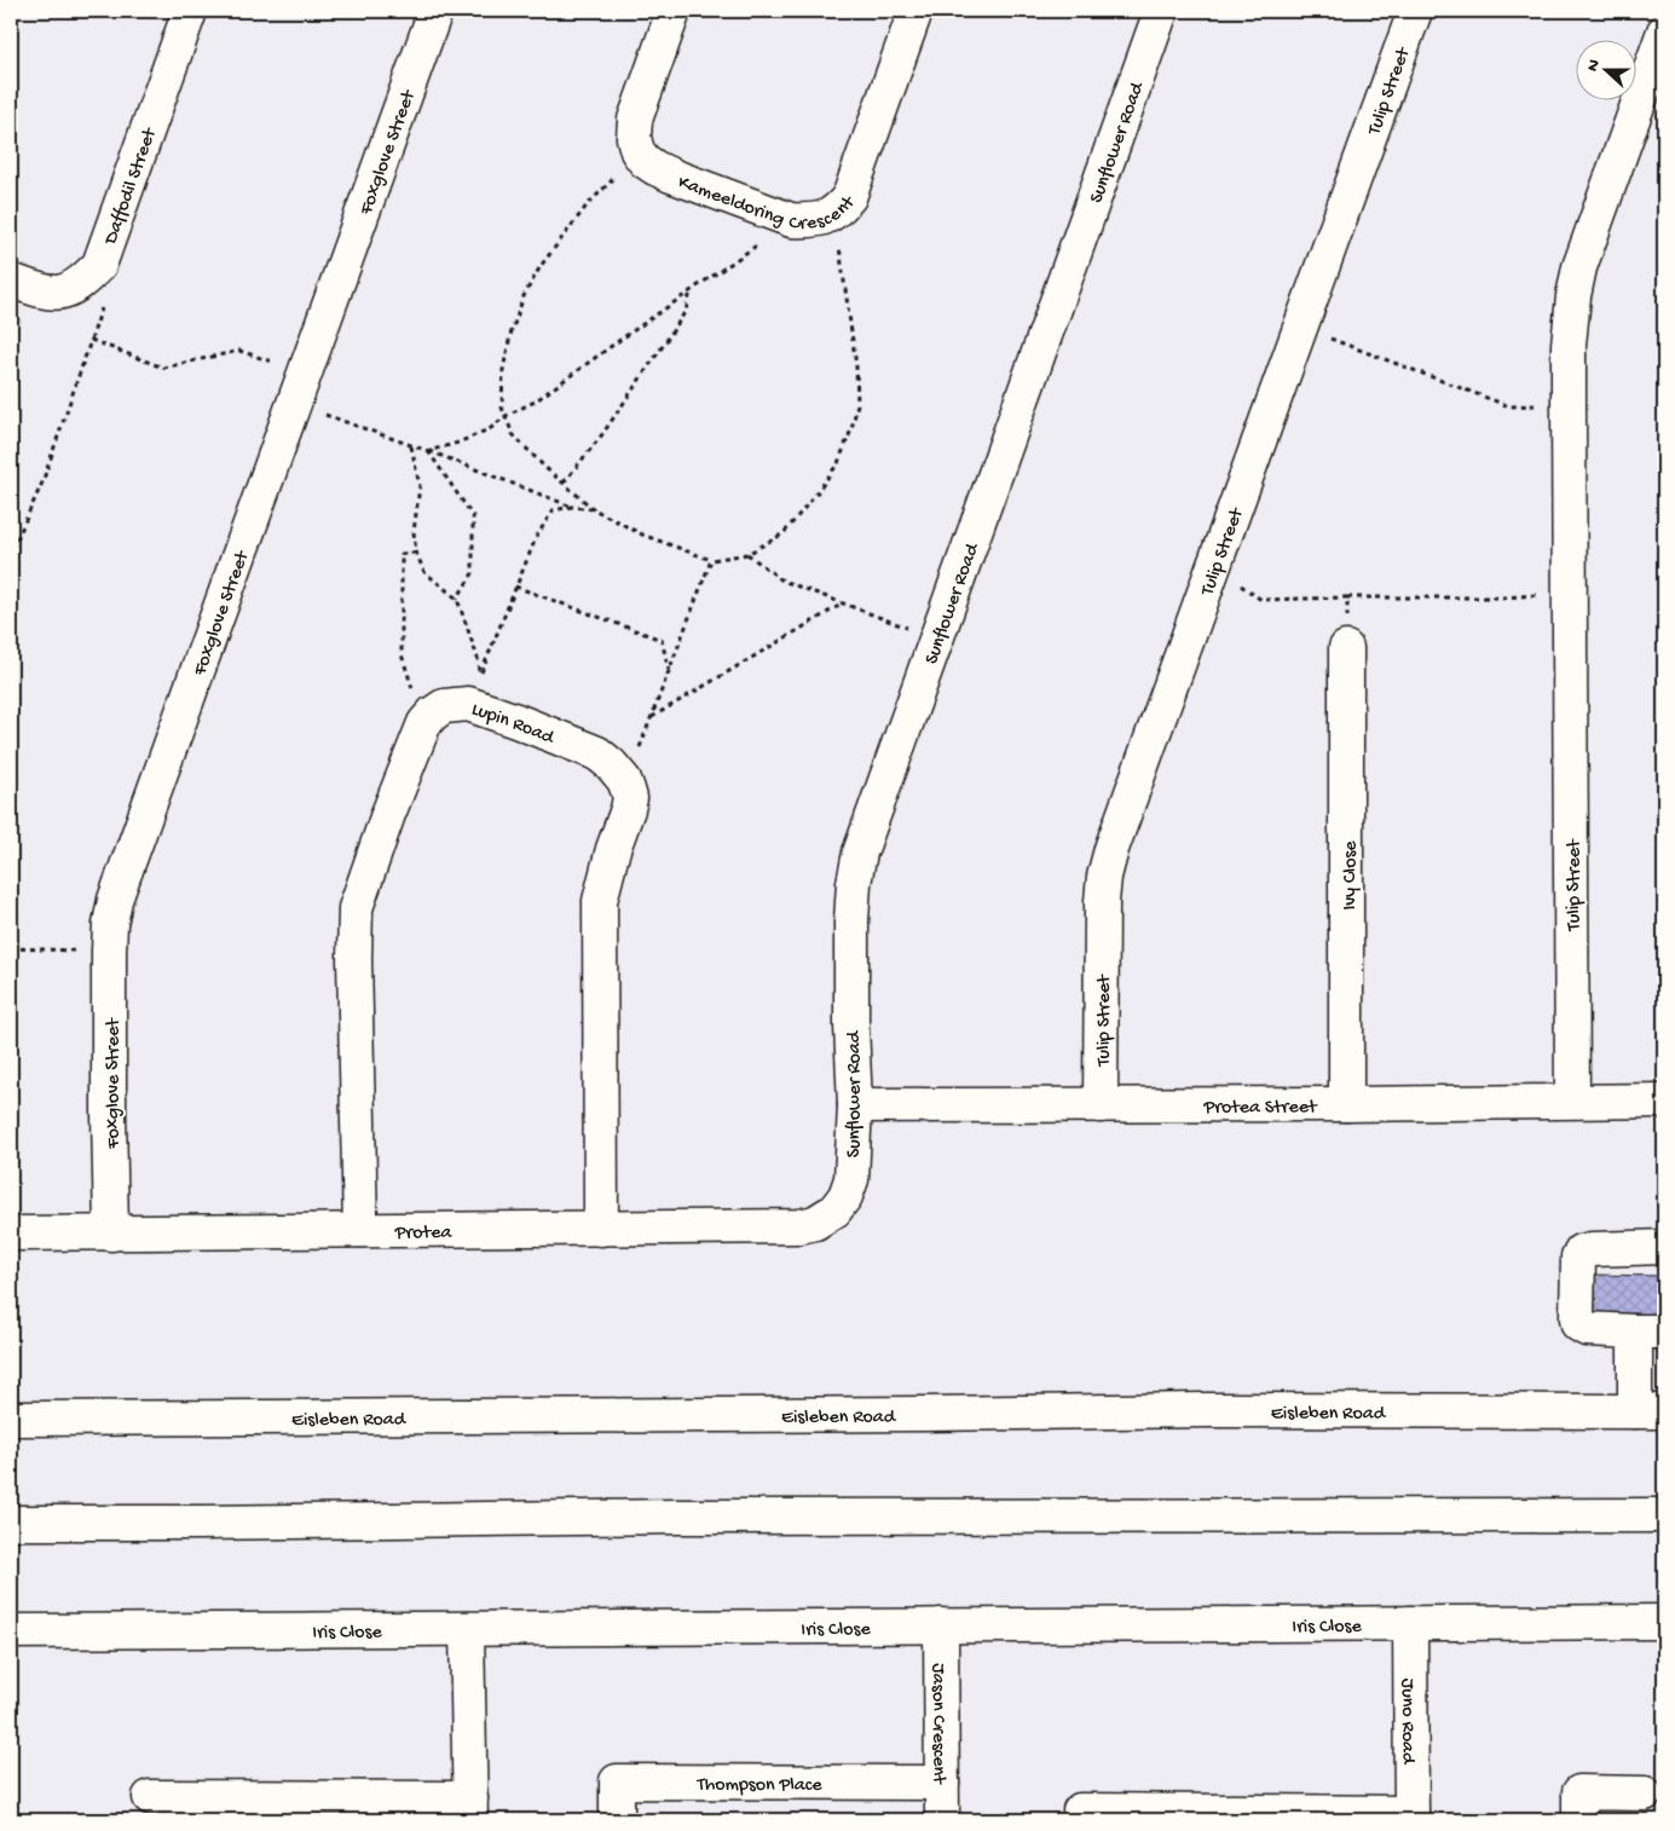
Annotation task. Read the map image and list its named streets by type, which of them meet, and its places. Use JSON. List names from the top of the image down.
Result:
{
  "streets": {
    "street": [
      "Tulip Street",
      "Sunflower Road",
      "Foxglove Street",
      "Kameeldoring Crescent",
      "Daffodil Street",
      "Lupin Road",
      "Ivy Close",
      "Protea Street",
      "Protea",
      "Eisleben Road",
      "Iris Close",
      "Juno Road",
      "Jason Crescent",
      "Thompson Place"
    ]
  },
  "crossings": [
    ["Tulip Street", "Protea Street"],
    ["Sunflower Road", "Protea Street"],
    ["Sunflower Road", "Protea"],
    ["Foxglove Street", "Protea"],
    ["Lupin Road", "Protea"],
    ["Ivy Close", "Protea Street"],
    ["Iris Close", "Juno Road"],
    ["Iris Close", "Jason Crescent"],
    ["Jason Crescent", "Thompson Place"]
  ],
  "north": "left"
}
